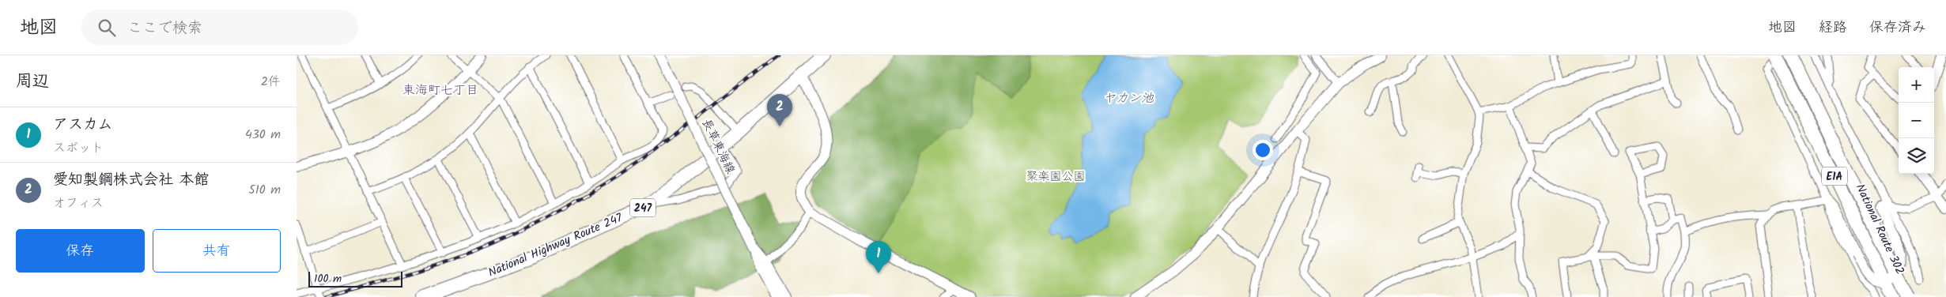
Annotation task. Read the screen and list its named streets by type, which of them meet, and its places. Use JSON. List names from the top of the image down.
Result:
{
  "streets": {
    "highway": [
      "E1A",
      "247",
      "National Route 302",
      "National Highway Route 247"
    ],
    "street": ["長草東海線"]
  },
  "districts": ["東海町七丁目"],
  "water": ["ヤカン池"],
  "parks": ["聚楽園公園"],
  "scale_bar": "100 m",
  "page": {
    "header": "地図",
    "search": "ここで検索",
    "nav": ["地図", "経路", "保存済み"],
    "heading": ["周辺", "2件"],
    "map_buttons": ["+", "−"],
    "pins": ["2", "1"],
    "list": [
      {
        "mark": "1",
        "name": "アスカム",
        "note": "スポット",
        "value": "430 m"
      },
      {
        "mark": "2",
        "name": "愛知製鋼株式会社 本館",
        "note": "オフィス",
        "value": "510 m"
      }
    ],
    "buttons": ["保存", "共有"],
    "scale": "100 m"
  }
}
